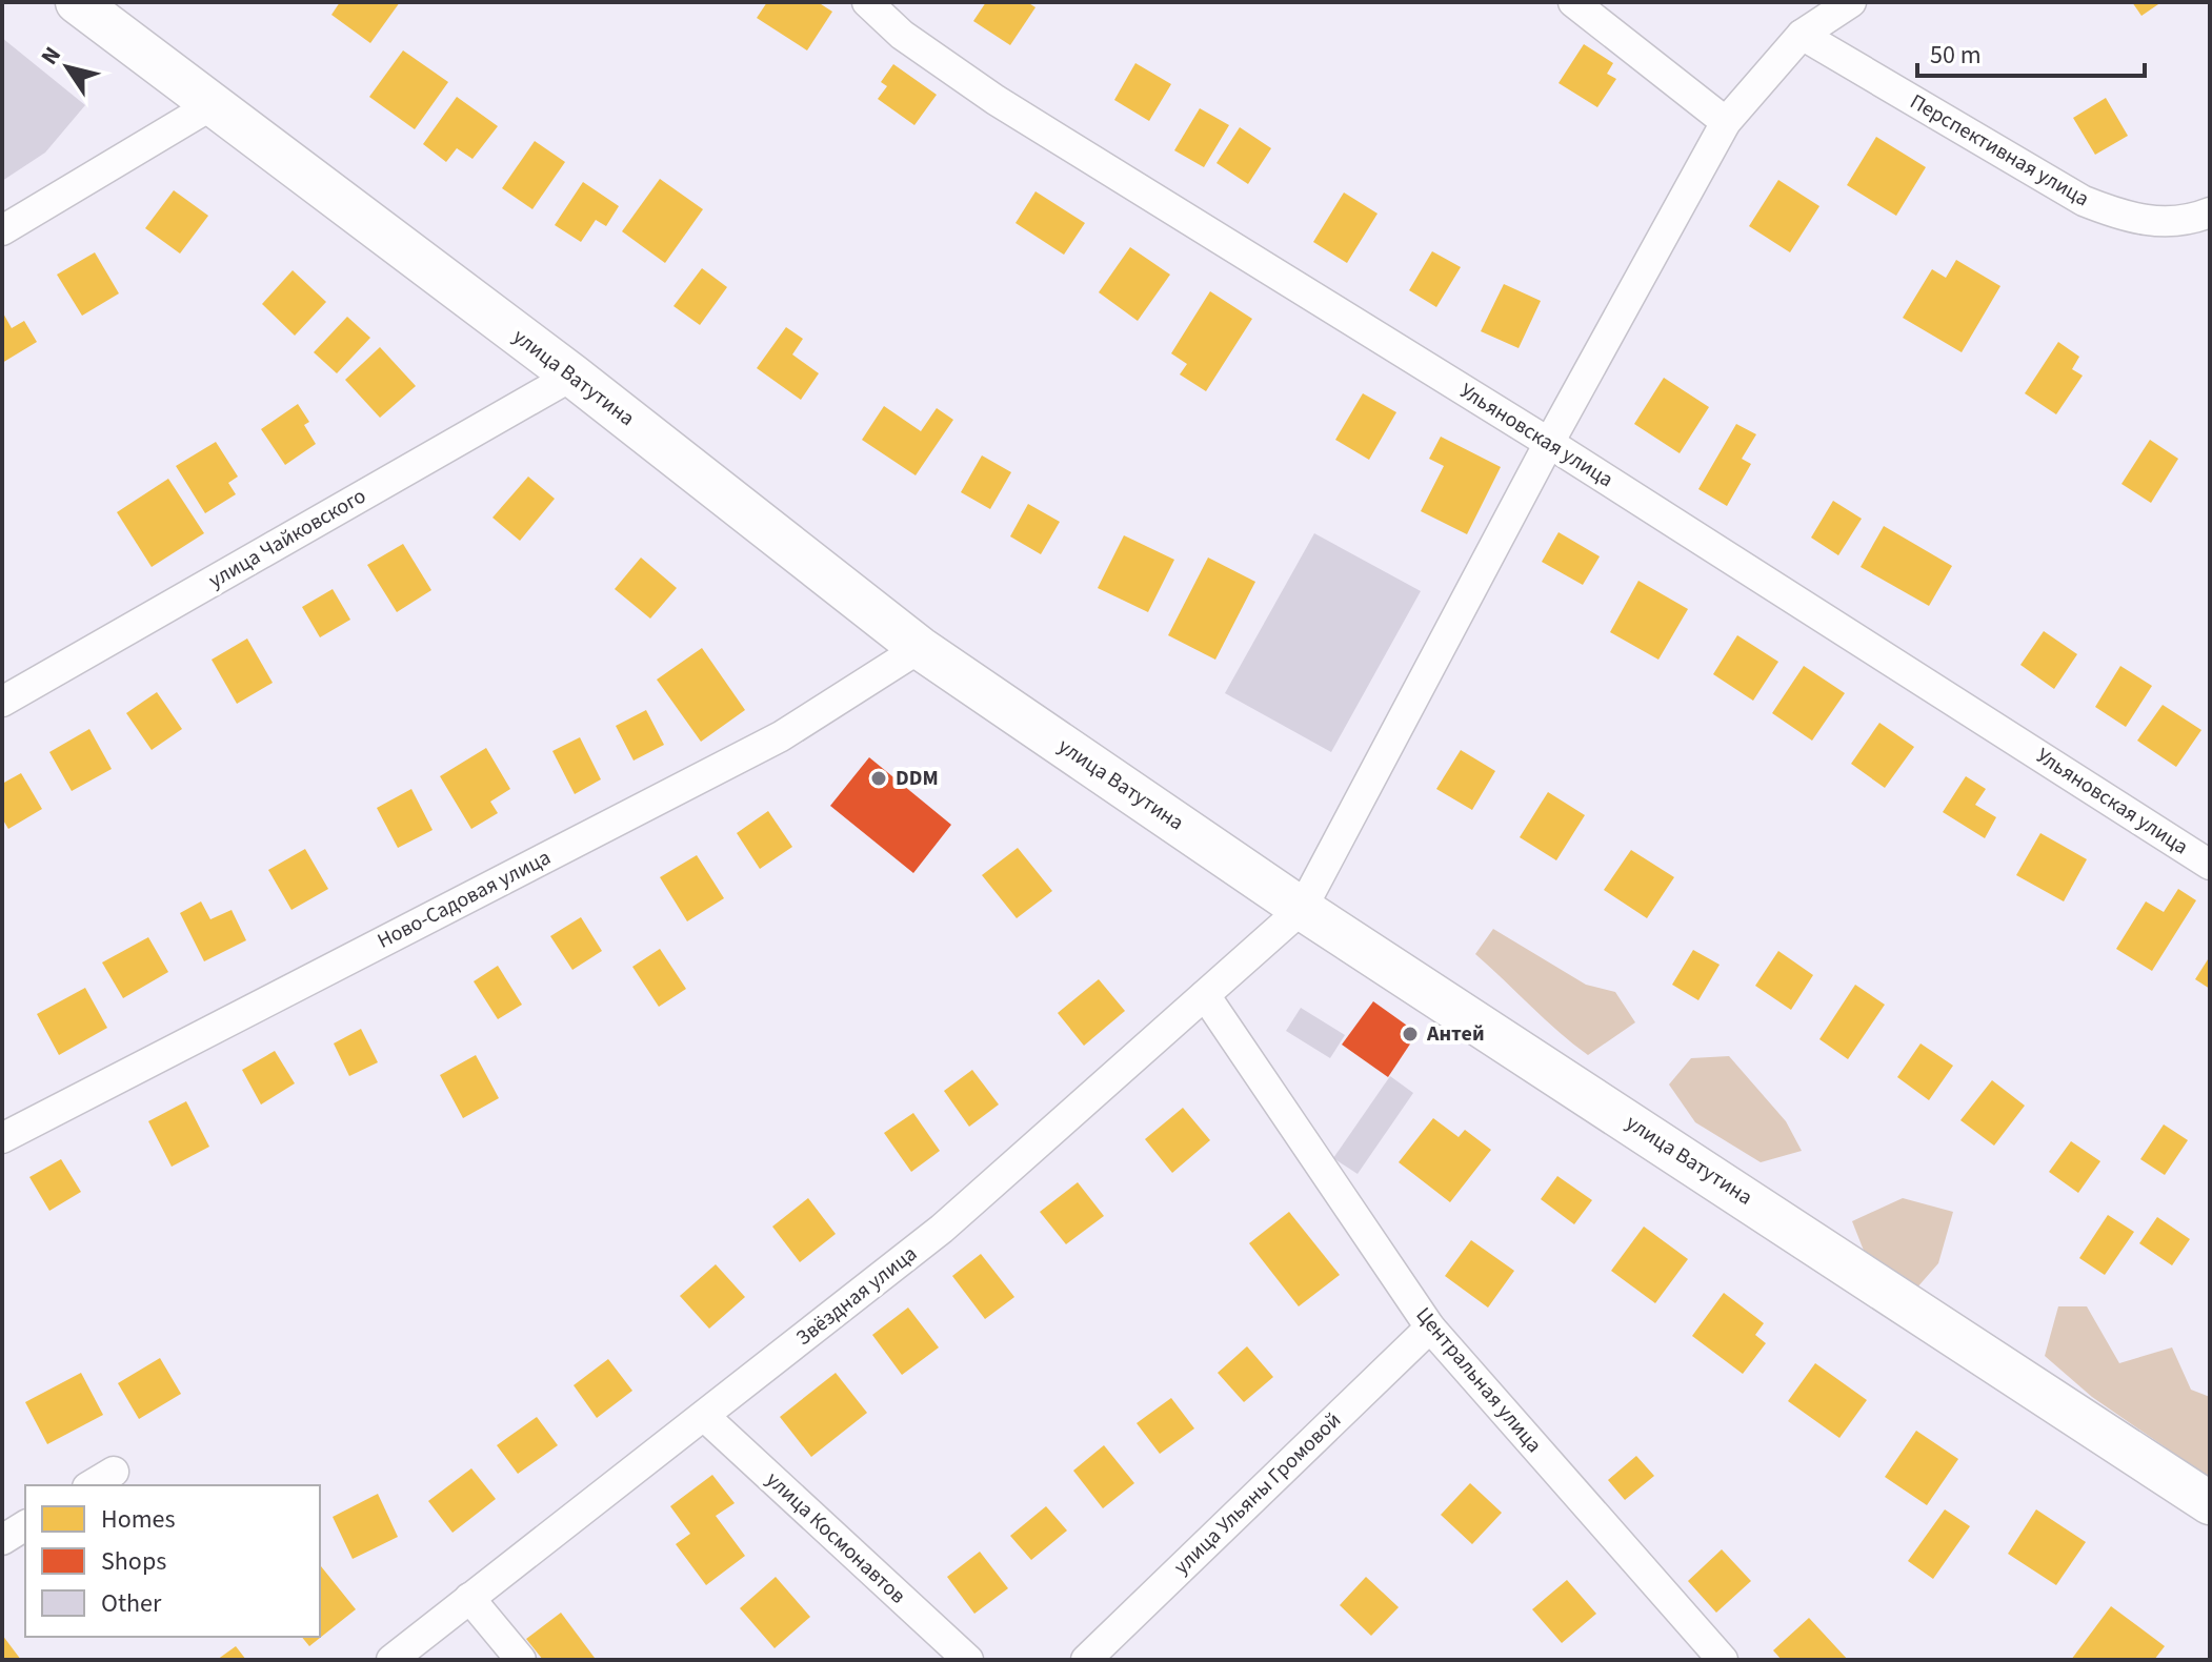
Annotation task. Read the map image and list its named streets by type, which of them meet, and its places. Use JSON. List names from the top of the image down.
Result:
{
  "streets": {
    "main road": ["улица Ватутина"],
    "street": [
      "Перспективная улица",
      "Ульяновская улица",
      "улица Чайковского",
      "Ново-Садовая улица",
      "Звёздная улица",
      "Центральная улица",
      "улица Ульяны Громовой",
      "улица Космонавтов"
    ]
  },
  "crossings": [
    ["улица Ватутина", "улица Чайковского"],
    ["улица Ватутина", "Ново-Садовая улица"],
    ["улица Ватутина", "Звёздная улица"],
    ["Звёздная улица", "Центральная улица"],
    ["Звёздная улица", "улица Космонавтов"],
    ["Центральная улица", "улица Ульяны Громовой"]
  ],
  "places": ["DDM", "Антей"],
  "legend": ["Homes", "Shops", "Other"],
  "scale_bar": "50 m",
  "north": "top left"
}
